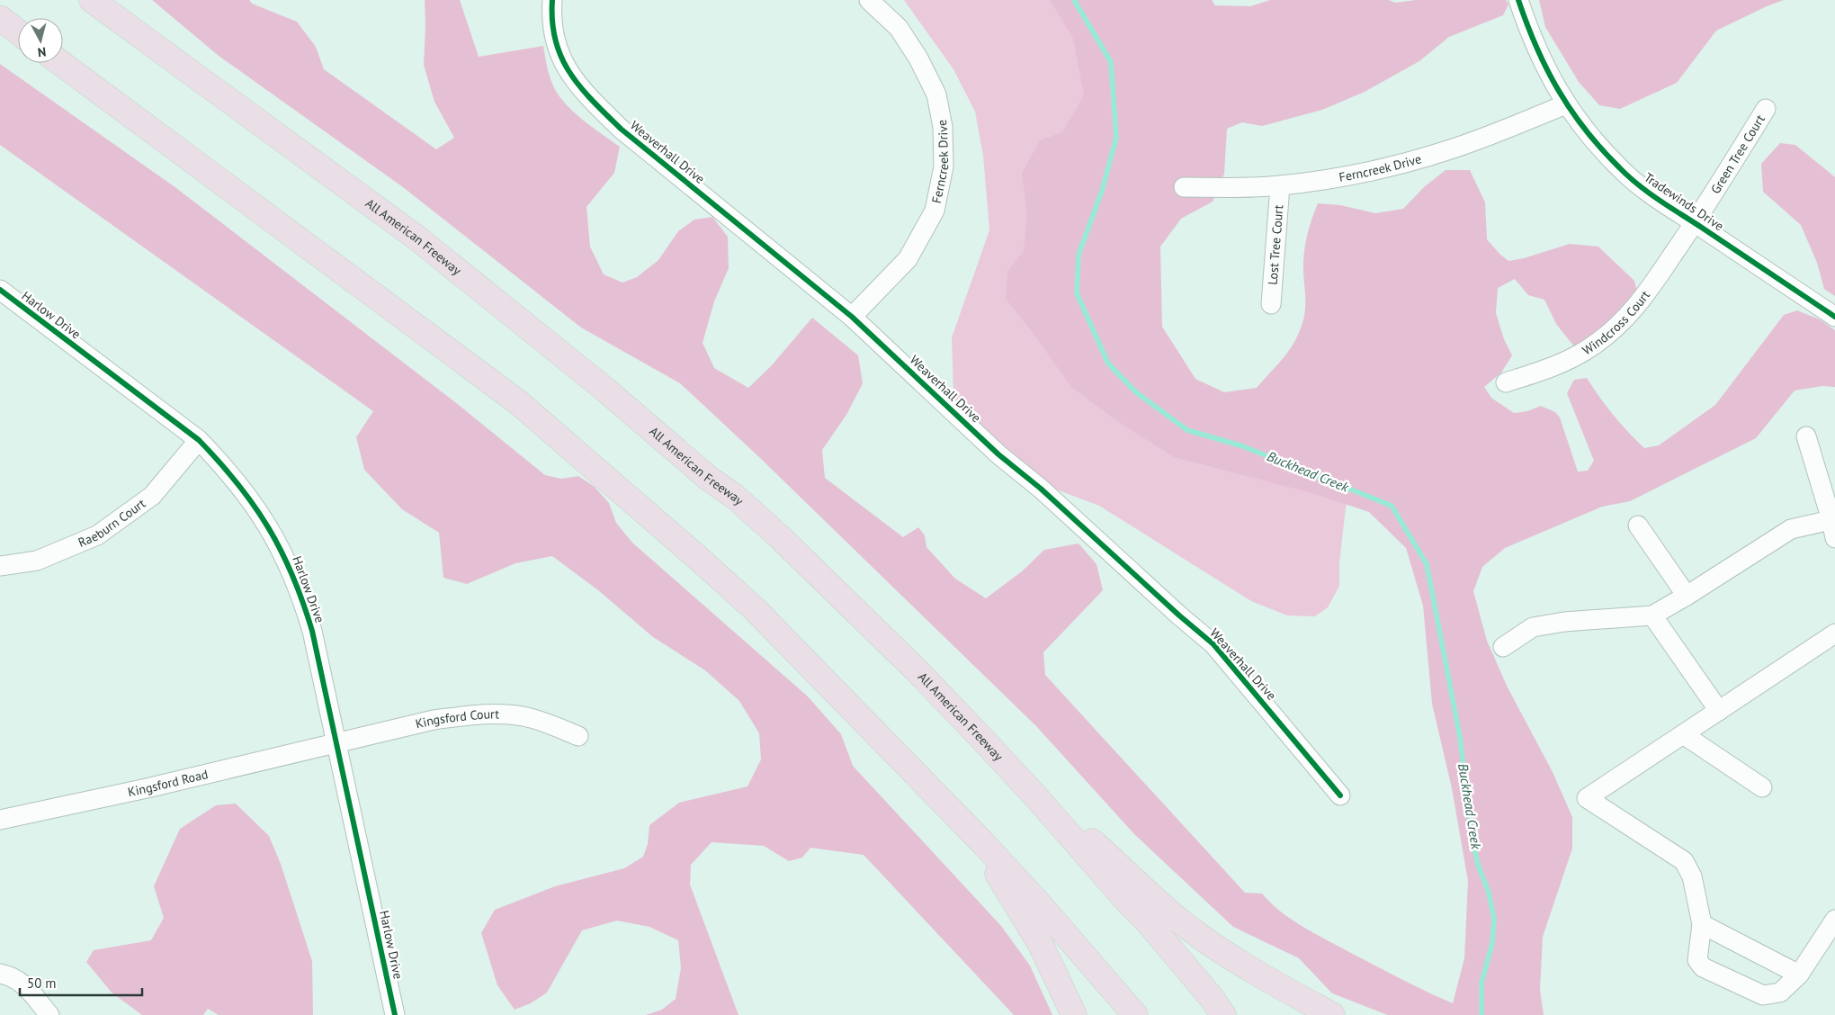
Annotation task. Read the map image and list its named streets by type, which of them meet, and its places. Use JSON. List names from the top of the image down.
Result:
{
  "streets": {
    "highway": ["All American Freeway"],
    "street": [
      "Weaverhall Drive",
      "Green Tree Court",
      "Ferncreek Drive",
      "Tradewinds Drive",
      "Lost Tree Court",
      "Harlow Drive",
      "Windcross Court",
      "Raeburn Court",
      "Kingsford Court",
      "Kingsford Road"
    ]
  },
  "crossings": [
    ["Weaverhall Drive", "Ferncreek Drive"],
    ["Green Tree Court", "Tradewinds Drive"],
    ["Green Tree Court", "Windcross Court"],
    ["Ferncreek Drive", "Tradewinds Drive"],
    ["Ferncreek Drive", "Lost Tree Court"],
    ["Tradewinds Drive", "Windcross Court"],
    ["Harlow Drive", "Raeburn Court"],
    ["Harlow Drive", "Kingsford Court"],
    ["Harlow Drive", "Kingsford Road"],
    ["Kingsford Court", "Kingsford Road"]
  ],
  "water": ["Buckhead Creek"],
  "scale_bar": "50 m",
  "north": "bottom"
}
